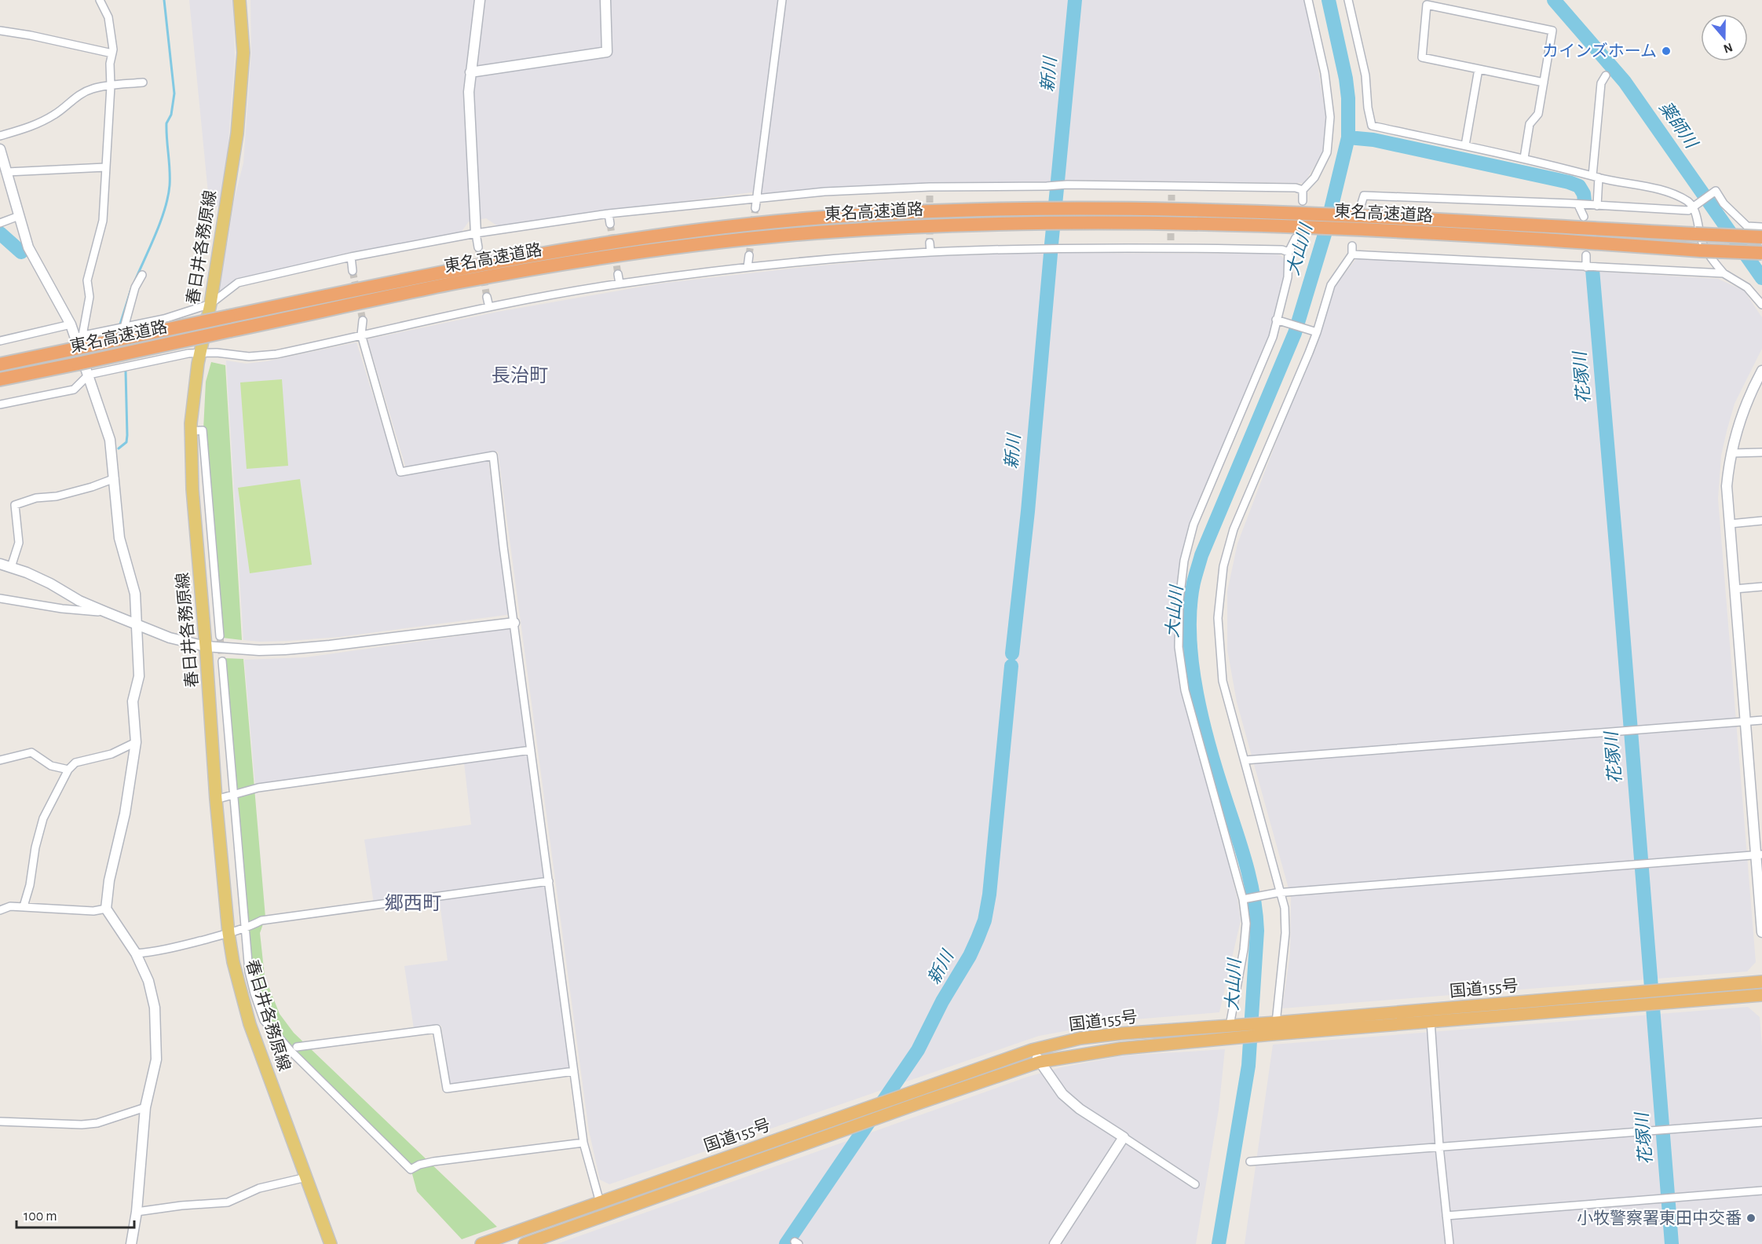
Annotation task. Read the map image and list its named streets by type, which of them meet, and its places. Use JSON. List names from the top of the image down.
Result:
{
  "streets": {
    "highway": ["東名高速道路", "国道155号"],
    "main road": ["春日井各務原線"]
  },
  "districts": ["長治町", "郷西町"],
  "water": [
    "新川",
    "薬師川",
    "大山川",
    "花塚川"
  ],
  "places": ["カインズホーム", "小牧警察署東田中交番"],
  "scale_bar": "100 m",
  "north": "bottom"
}
